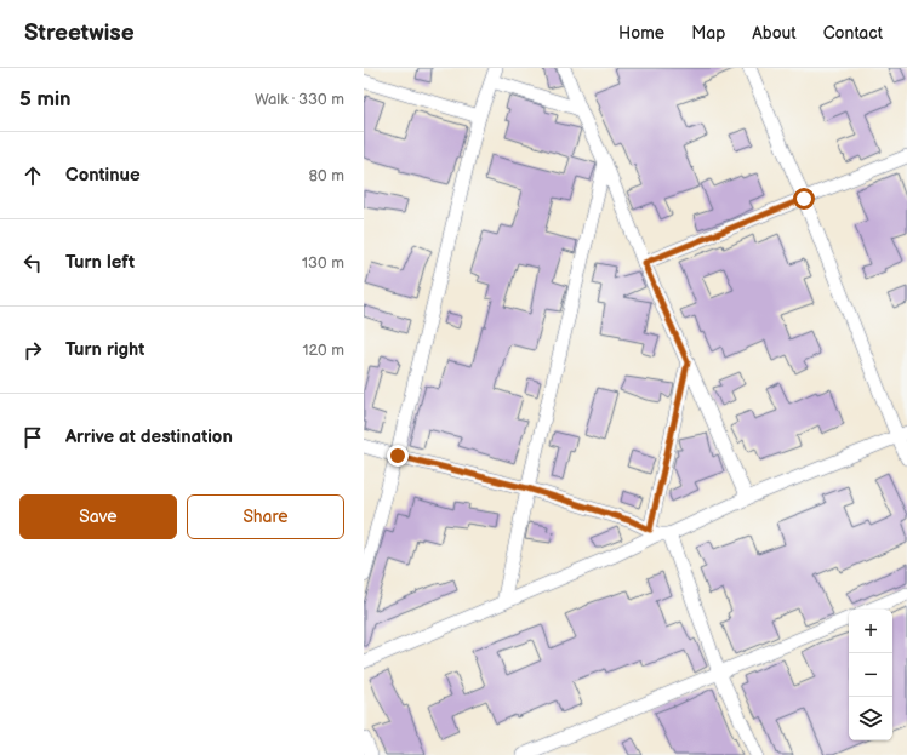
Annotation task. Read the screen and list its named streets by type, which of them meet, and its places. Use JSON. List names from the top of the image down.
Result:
{
  "page": {
    "header": "Streetwise",
    "nav": [
      "Home",
      "Map",
      "About",
      "Contact"
    ],
    "heading": ["5 min", "Walk · 330 m"],
    "list": [
      ["Continue", "80 m"],
      ["Turn left", "130 m"],
      ["Turn right", "120 m"],
      "Arrive at destination"
    ],
    "buttons": ["Save", "Share"],
    "map_buttons": ["+", "−"]
  }
}
